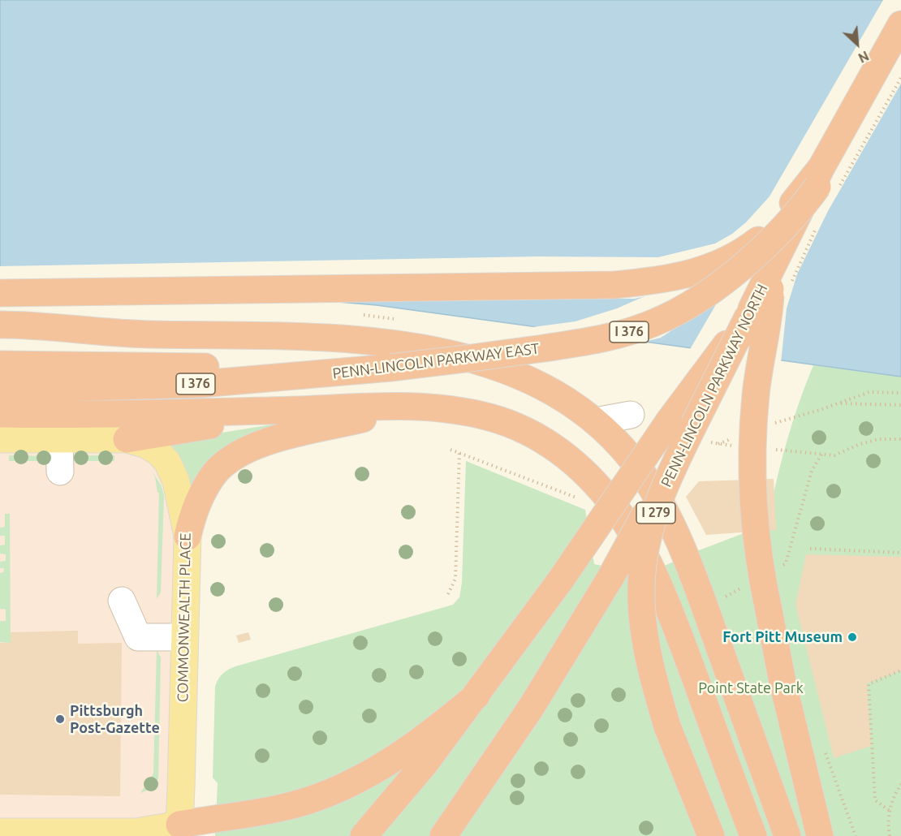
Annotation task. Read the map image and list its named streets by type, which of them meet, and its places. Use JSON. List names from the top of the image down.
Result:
{
  "streets": {
    "highway": [
      "I 376",
      "PENN-LINCOLN PARKWAY EAST",
      "PENN-LINCOLN PARKWAY NORTH",
      "I 279"
    ],
    "main road": ["COMMONWEALTH PLACE"]
  },
  "crossings": [
    ["I 376", "PENN-LINCOLN PARKWAY EAST"],
    ["I 376", "PENN-LINCOLN PARKWAY NORTH"],
    ["PENN-LINCOLN PARKWAY EAST", "PENN-LINCOLN PARKWAY NORTH"]
  ],
  "parks": ["Point State Park"],
  "places": ["Fort Pitt Museum", "Pittsburgh Post-Gazette"],
  "north": "bottom right"
}
